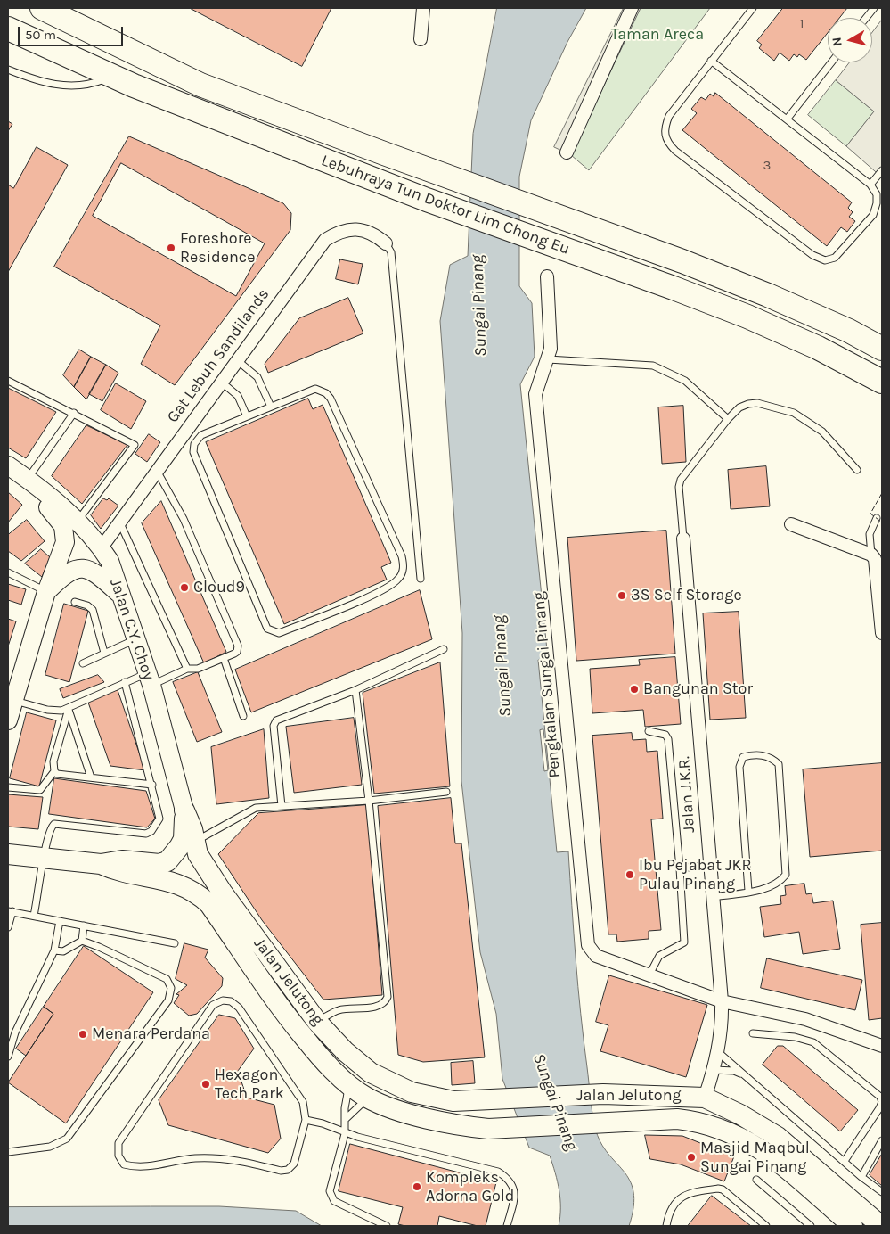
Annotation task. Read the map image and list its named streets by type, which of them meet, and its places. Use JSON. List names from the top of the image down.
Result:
{
  "streets": {
    "highway": ["Lebuhraya Tun Doktor Lim Chong Eu"],
    "main road": ["Jalan Jelutong"],
    "street": [
      "Gat Lebuh Sandilands",
      "Jalan C.Y. Choy",
      "Pengkalan Sungai Pinang",
      "Jalan J.K.R."
    ]
  },
  "crossings": [
    ["Gat Lebuh Sandilands", "Jalan C.Y. Choy"],
    ["Jalan C.Y. Choy", "Jalan Jelutong"],
    ["Pengkalan Sungai Pinang", "Jalan J.K.R."],
    ["Jalan J.K.R.", "Jalan Jelutong"]
  ],
  "water": ["Sungai Pinang"],
  "parks": ["Taman Areca"],
  "places": [
    "Foreshore Residence",
    "Cloud9",
    "3S Self Storage",
    "Bangunan Stor",
    "Ibu Pejabat JKR Pulau Pinang",
    "Menara Perdana",
    "Hexagon Tech Park",
    "Masjid Maqbul Sungai Pinang",
    "Kompleks Adorna Gold"
  ],
  "house_numbers": ["1", "3"],
  "scale_bar": "50 m",
  "north": "left"
}
